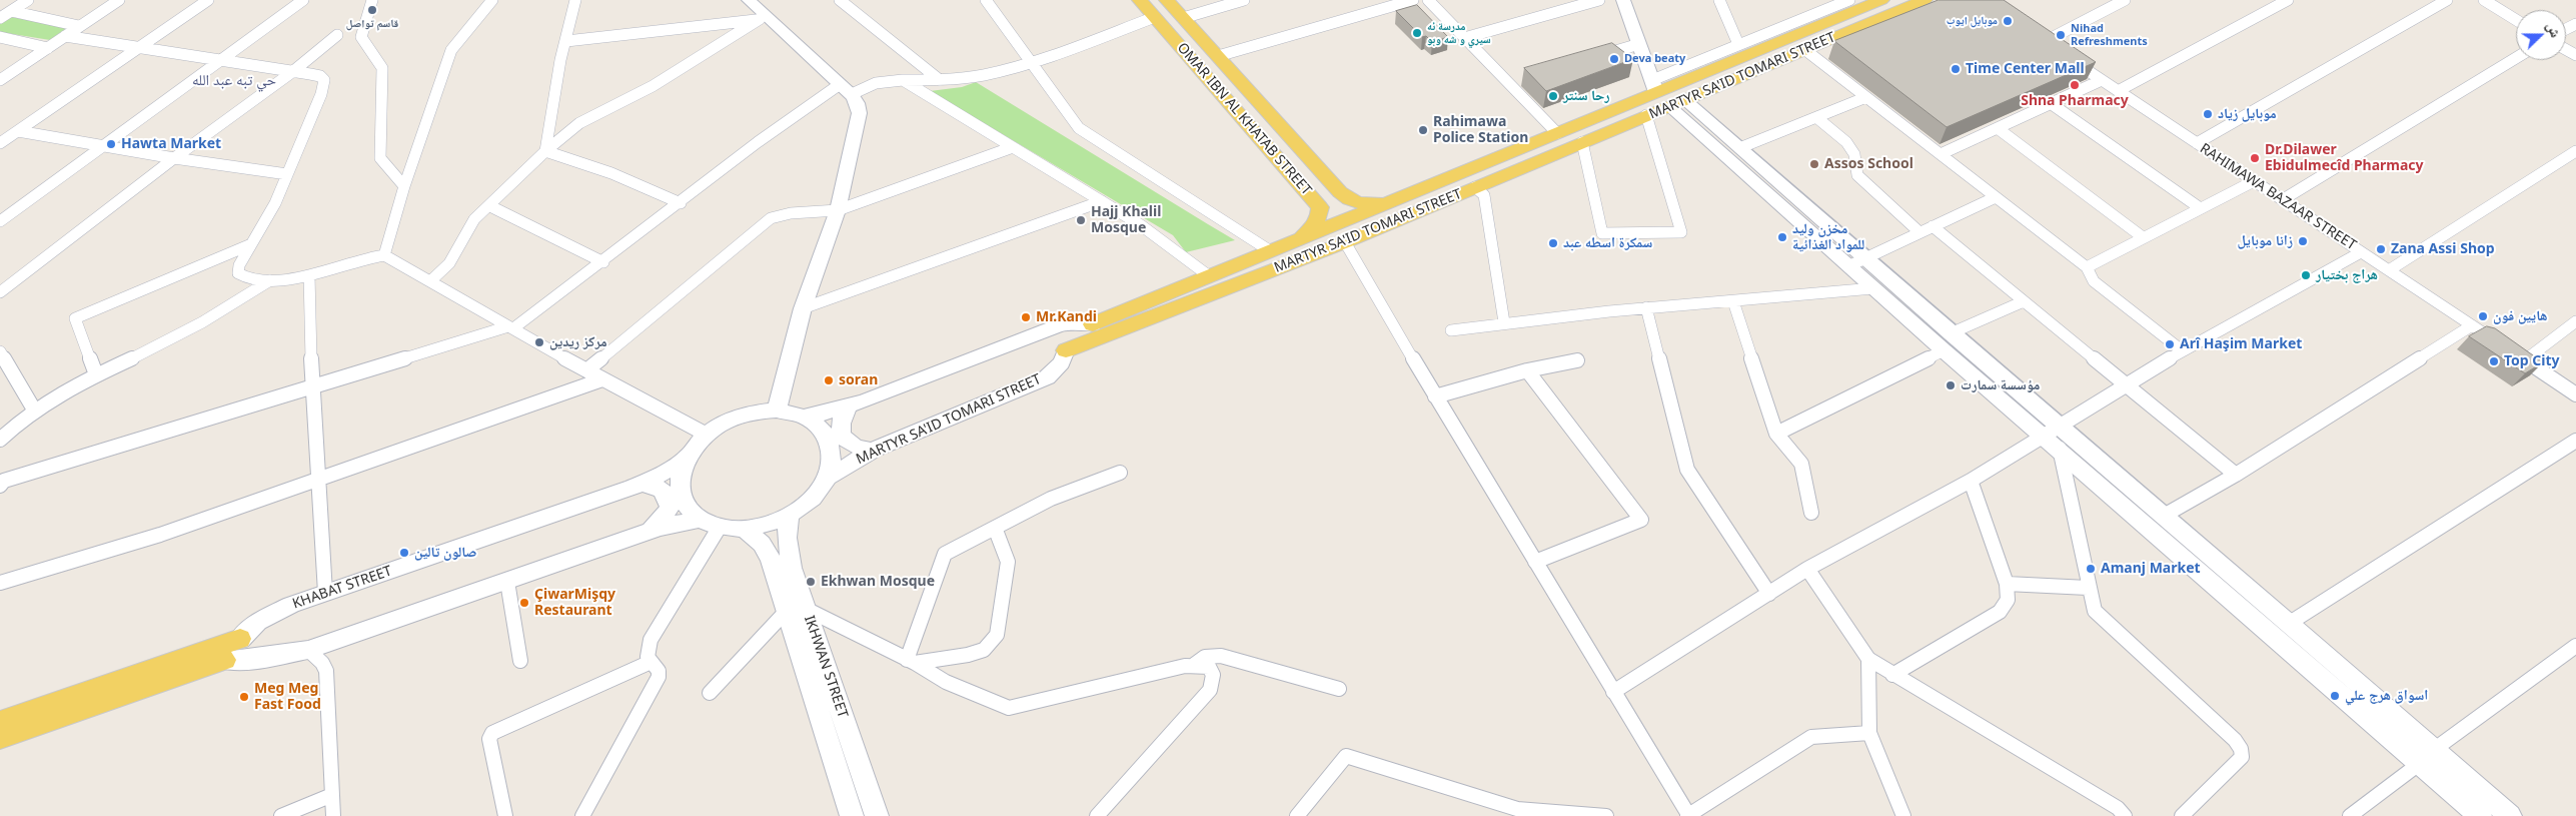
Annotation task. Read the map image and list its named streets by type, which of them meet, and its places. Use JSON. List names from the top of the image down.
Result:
{
  "streets": {
    "main road": [
      "MARTYR SA'ID TOMARI STREET",
      "OMAR IBN AL KHATAB STREET",
      "KHABAT STREET",
      "IKHWAN STREET"
    ],
    "street": ["RAHIMAWA BAZAAR STREET"]
  },
  "crossings": [
    ["MARTYR SA'ID TOMARI STREET", "OMAR IBN AL KHATAB STREET"],
    ["MARTYR SA'ID TOMARI STREET", "KHABAT STREET"],
    ["MARTYR SA'ID TOMARI STREET", "IKHWAN STREET"],
    ["KHABAT STREET", "IKHWAN STREET"]
  ],
  "districts": ["حي تبه عبد الله"],
  "places": [
    "قاسم تواصل",
    "موبايل ايوب",
    "مدرسة ئه سيري و شه وبو",
    "Nihad Refreshments",
    "Deva beaty",
    "Time Center Mall",
    "Shna Pharmacy",
    "رحا سنتر",
    "موبايل زياد",
    "Rahimawa Police Station",
    "Hawta Market",
    "Dr.Dilawer Ebidulmecîd Pharmacy",
    "Assos School",
    "Hajj Khalil Mosque",
    "مخزن وليد للمواد الغذائية",
    "زانا موبايل",
    "سمكرة اسطه عبد",
    "Zana Assi Shop",
    "هراج بختيار",
    "هايين فون",
    "Mr.Kandi",
    "مركز ريدين",
    "Arî Haşim Market",
    "Top City",
    "soran",
    "مؤسسة سمارت",
    "صالون تالين",
    "Amanj Market",
    "Ekhwan Mosque",
    "ÇiwarMişqy Restaurant",
    "اسواق هرج علي",
    "Meg Meg Fast Food"
  ],
  "north": "right"
}
